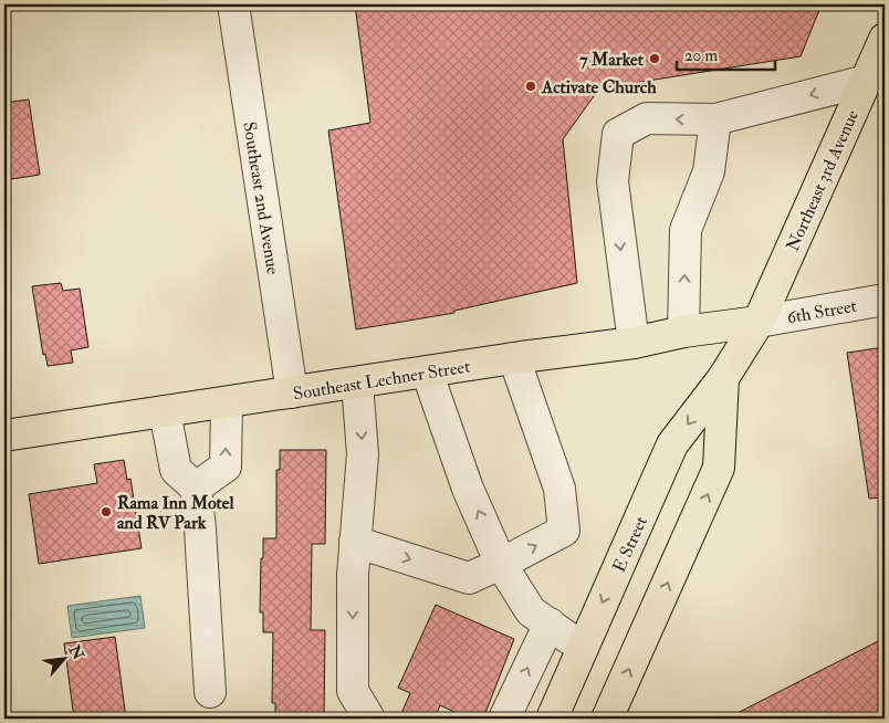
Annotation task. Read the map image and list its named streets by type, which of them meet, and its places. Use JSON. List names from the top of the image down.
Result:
{
  "streets": {
    "main road": ["Northeast 3rd Avenue", "Southeast Lechner Street", "E Street"],
    "street": ["Southeast 2nd Avenue", "6th Street"]
  },
  "crossings": [
    ["Northeast 3rd Avenue", "6th Street"],
    ["Northeast 3rd Avenue", "Southeast Lechner Street"],
    ["Northeast 3rd Avenue", "E Street"],
    ["Southeast 2nd Avenue", "Southeast Lechner Street"],
    ["6th Street", "Southeast Lechner Street"],
    ["6th Street", "E Street"],
    ["Southeast Lechner Street", "E Street"]
  ],
  "places": ["7 Market", "Activate Church", "Rama Inn Motel and RV Park"],
  "scale_bar": "20 m",
  "north": "top right"
}
